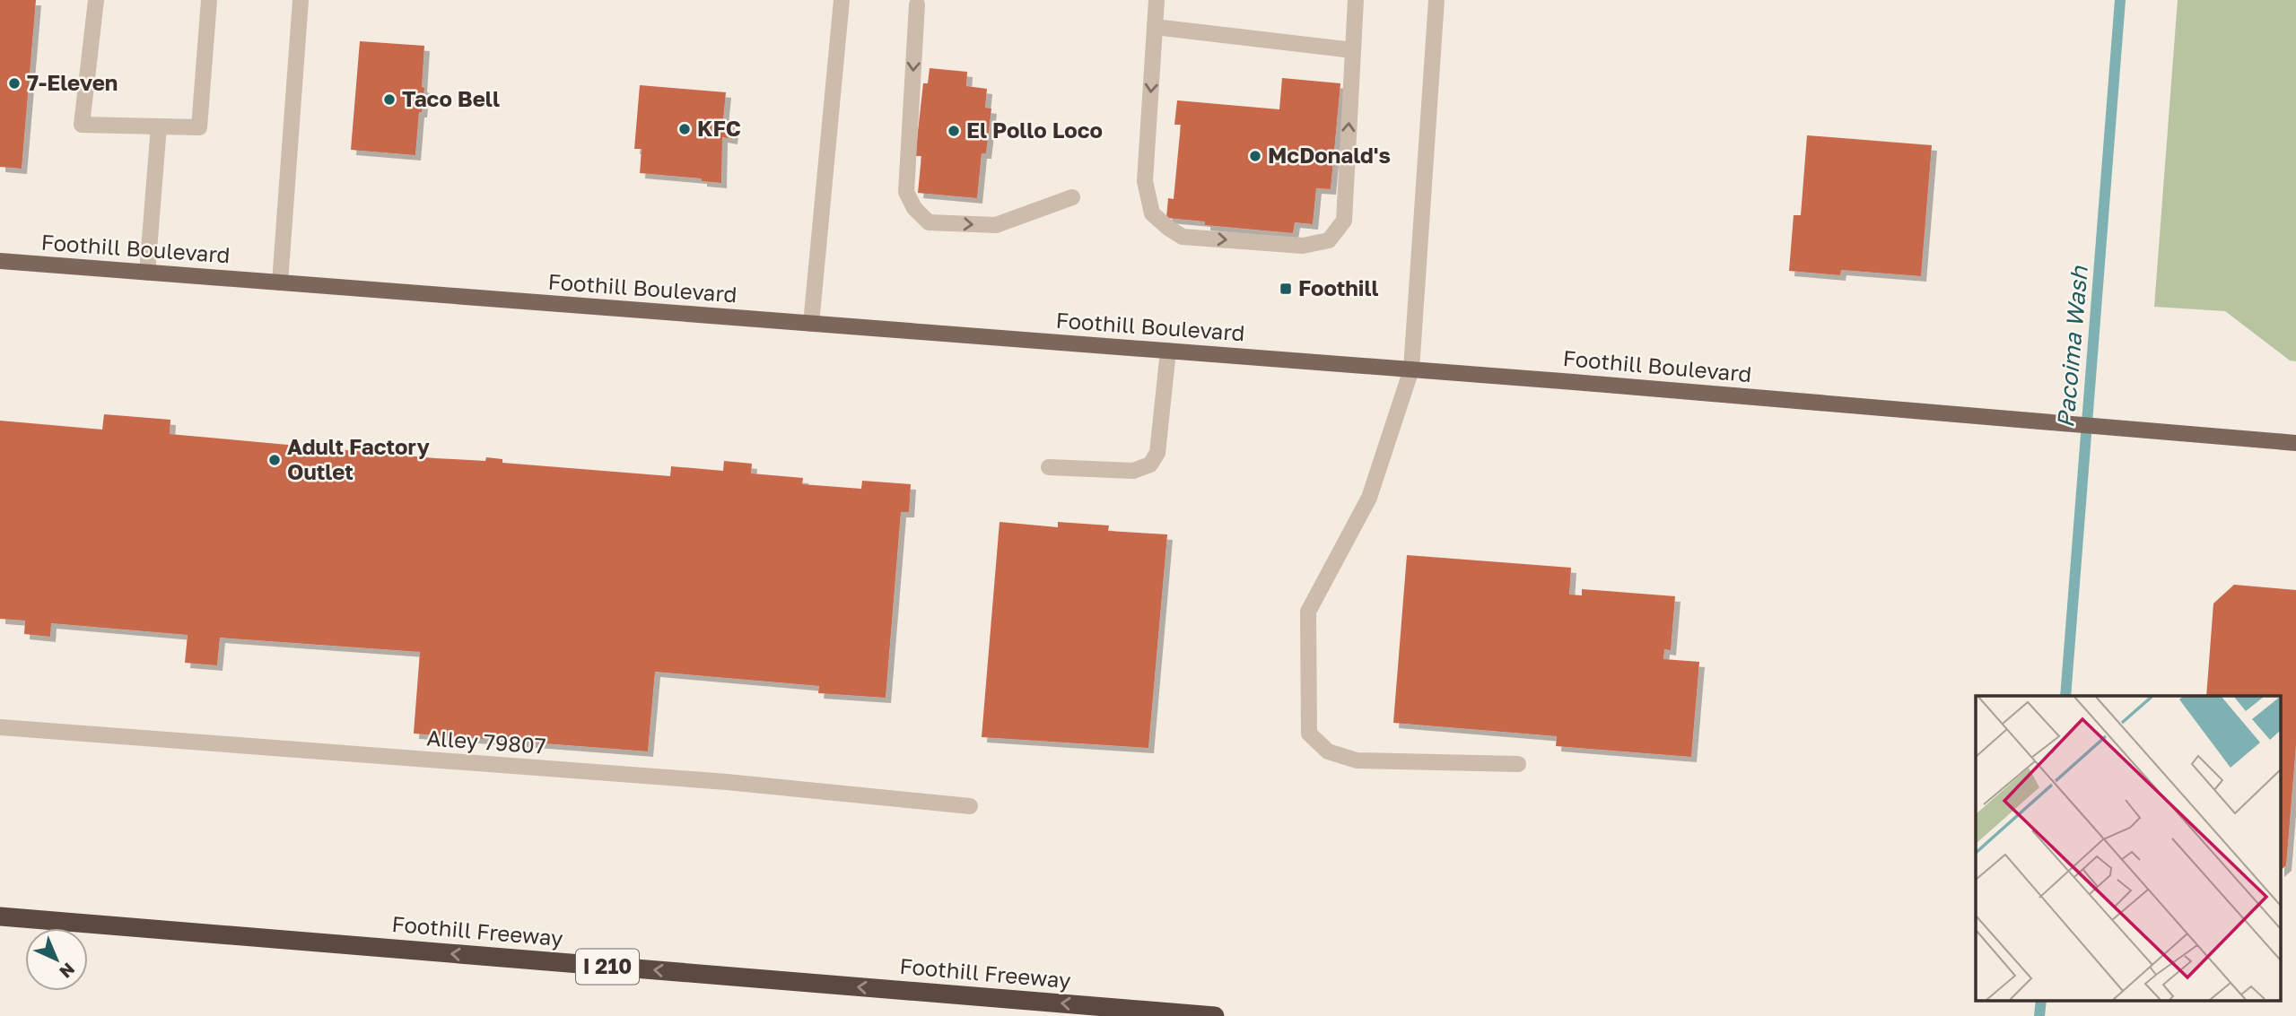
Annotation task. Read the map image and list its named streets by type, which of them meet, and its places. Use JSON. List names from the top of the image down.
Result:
{
  "streets": {
    "highway": ["Foothill Freeway", "I 210"],
    "main road": ["Foothill Boulevard"],
    "lane": ["Alley 79807"]
  },
  "one_way": ["Foothill Freeway"],
  "water": ["Pacoima Wash"],
  "places": {
    "other": [
      "7-Eleven",
      "Taco Bell",
      "KFC",
      "El Pollo Loco",
      "McDonald's",
      "Adult Factory Outlet"
    ],
    "transit": ["Foothill"]
  },
  "north": "bottom right"
}
